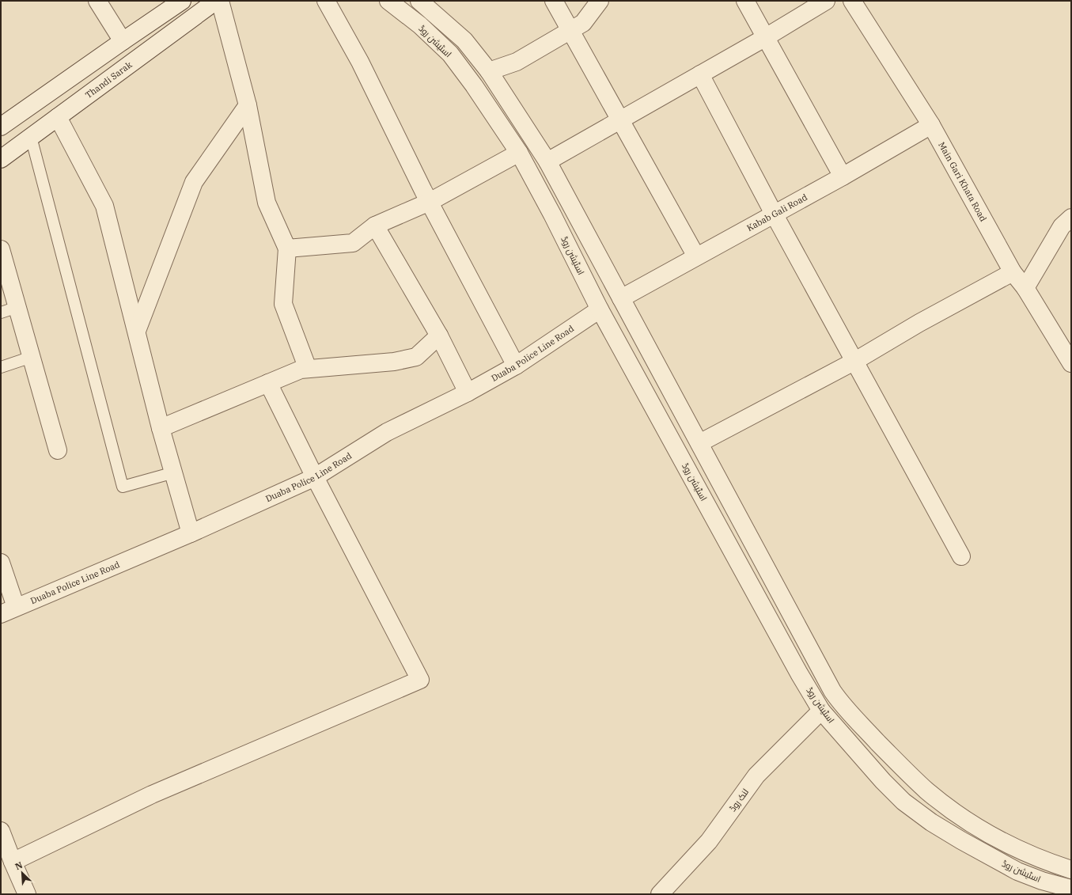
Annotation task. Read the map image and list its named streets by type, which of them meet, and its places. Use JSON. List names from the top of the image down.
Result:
{
  "streets": {
    "street": [
      "اسٹیشن روڈ",
      "Thandi Sarak",
      "Main Gari Khata Road",
      "Kabab Gali Road",
      "Duaba Police Line Road",
      "لنک روڈ"
    ]
  },
  "crossings": [
    ["اسٹیشن روڈ", "Kabab Gali Road"],
    ["اسٹیشن روڈ", "Duaba Police Line Road"],
    ["اسٹیشن روڈ", "لنک روڈ"],
    ["Main Gari Khata Road", "Kabab Gali Road"]
  ],
  "north": "top left"
}
